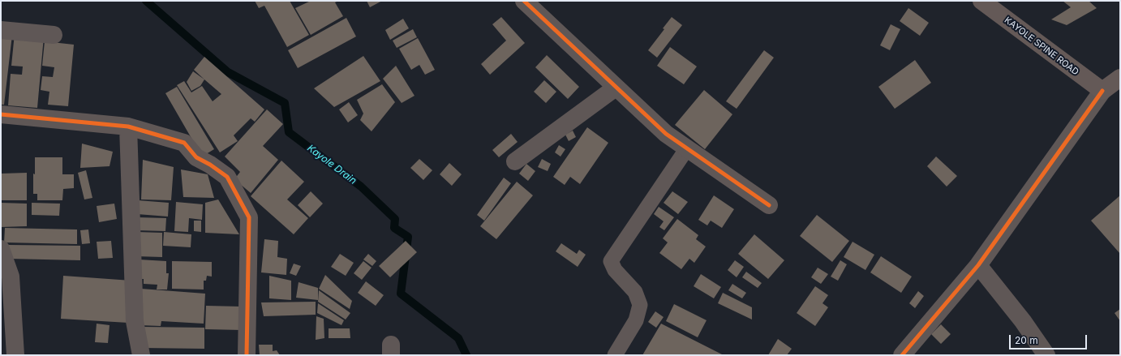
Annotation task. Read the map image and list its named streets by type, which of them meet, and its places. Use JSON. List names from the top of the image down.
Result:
{
  "streets": {
    "main road": ["KAYOLE SPINE ROAD"]
  },
  "water": ["Kayole Drain"],
  "scale_bar": "20 m"
}
